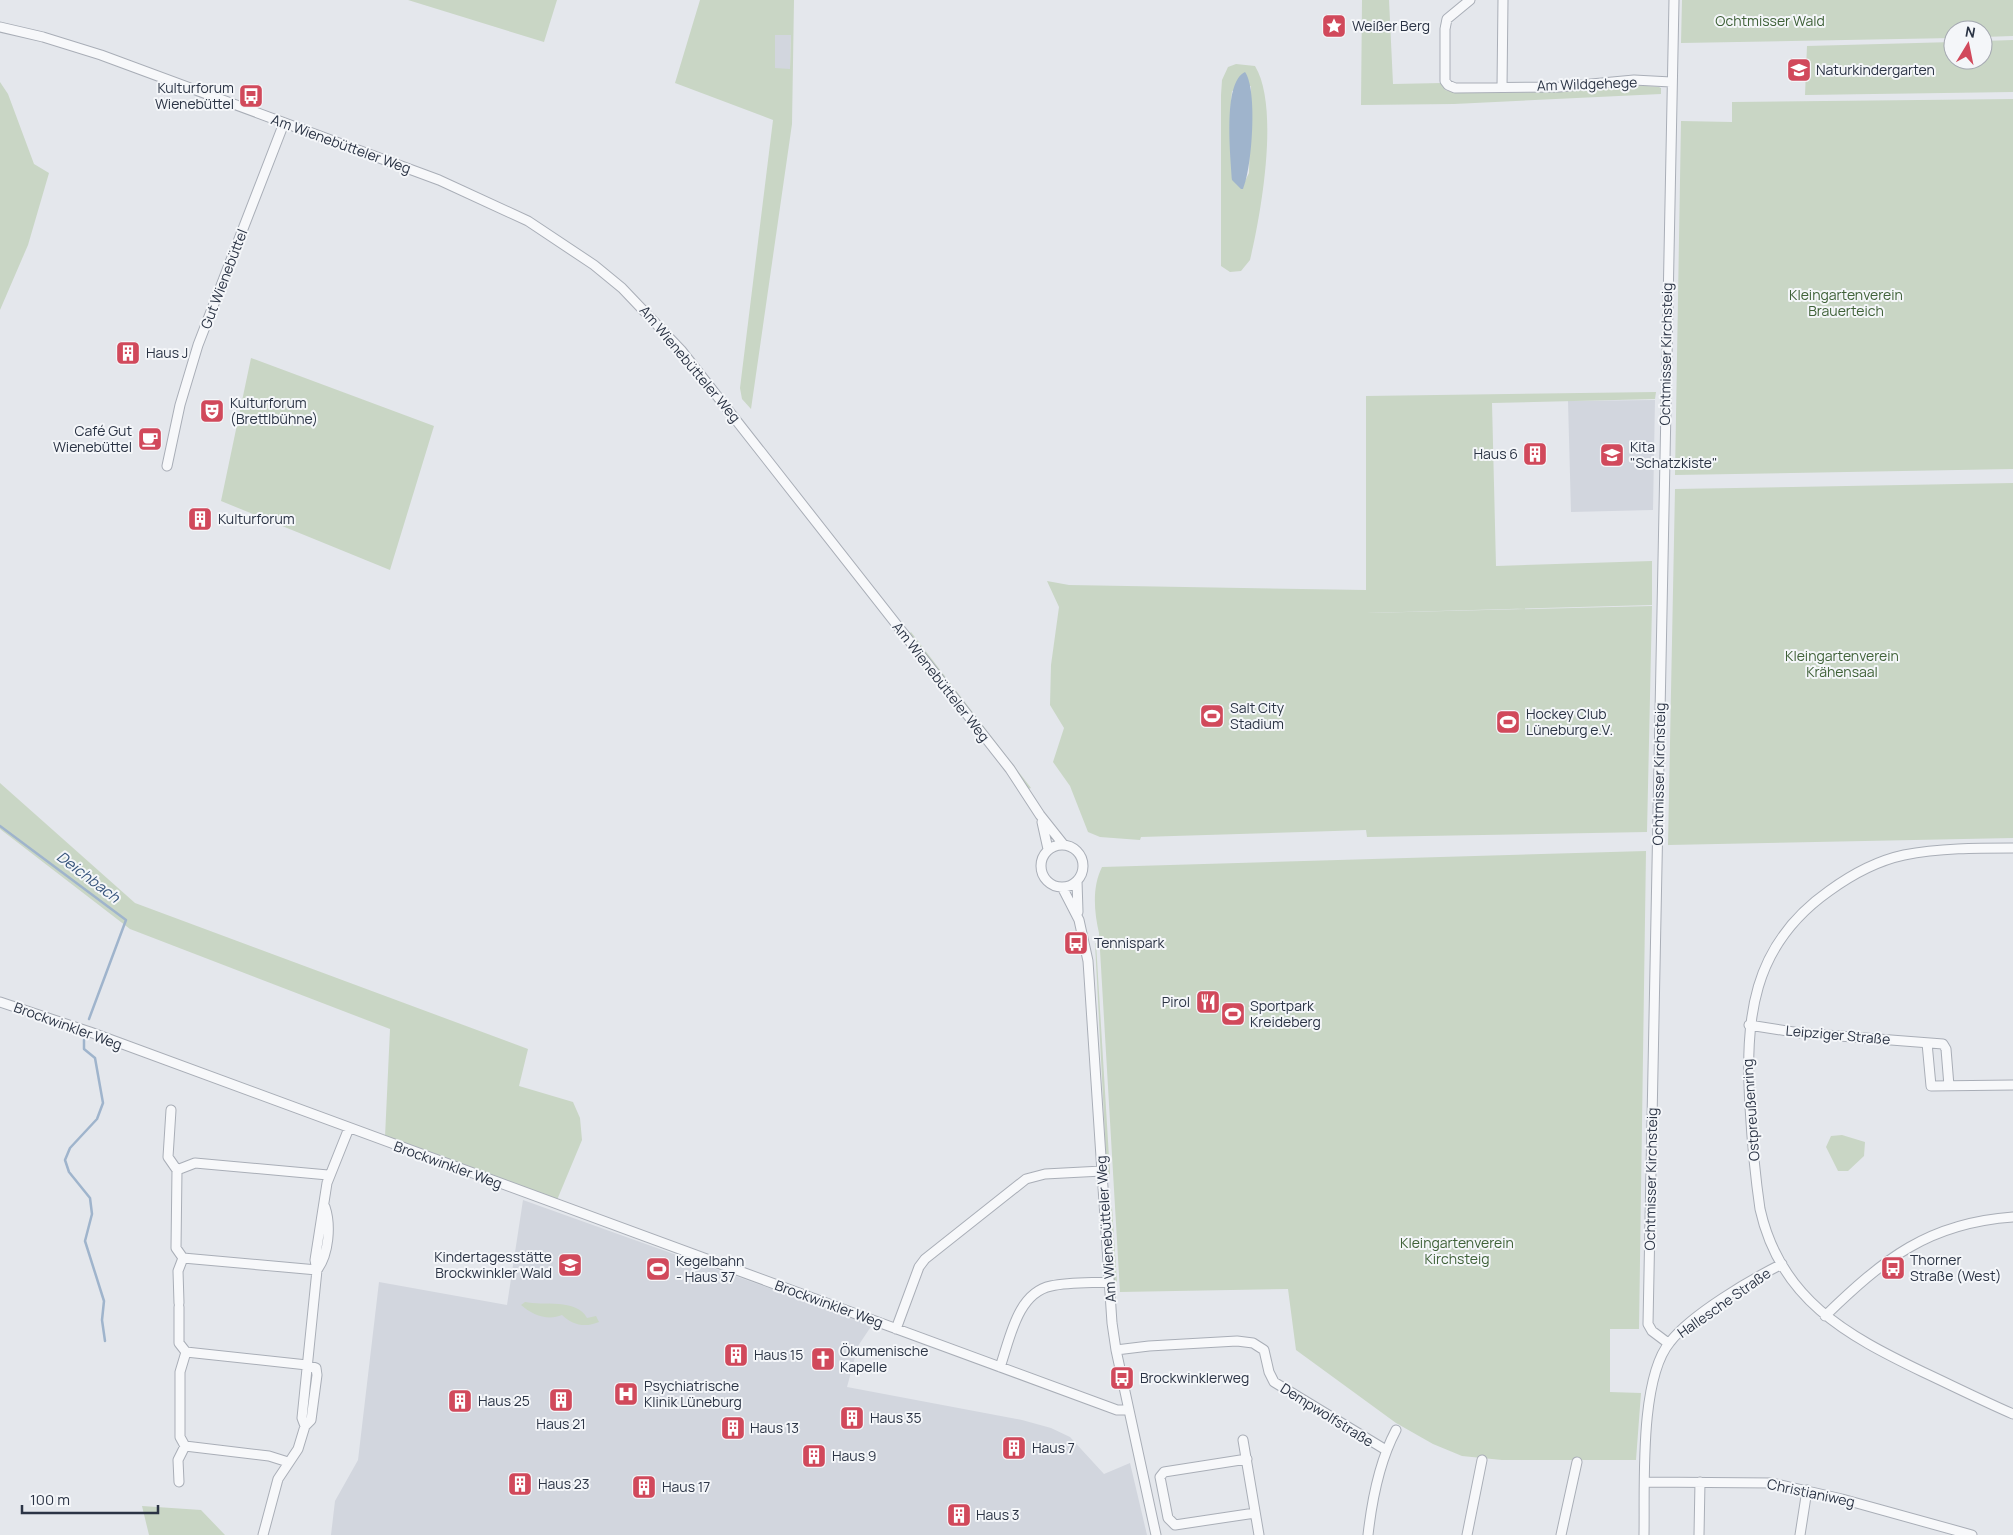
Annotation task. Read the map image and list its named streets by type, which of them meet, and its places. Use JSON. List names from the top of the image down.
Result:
{
  "streets": {
    "street": [
      "Am Wildgehege",
      "Am Wienebütteler Weg",
      "Gut Wienebüttel",
      "Ochtmisser Kirchsteig",
      "Brockwinkler Weg",
      "Leipziger Straße",
      "Ostpreußenring",
      "Hallesche Straße",
      "Dempwolfstraße",
      "Christianiweg"
    ]
  },
  "crossings": [
    ["Am Wildgehege", "Ochtmisser Kirchsteig"],
    ["Am Wienebütteler Weg", "Gut Wienebüttel"],
    ["Am Wienebütteler Weg", "Brockwinkler Weg"],
    ["Am Wienebütteler Weg", "Dempwolfstraße"],
    ["Ochtmisser Kirchsteig", "Hallesche Straße"],
    ["Leipziger Straße", "Ostpreußenring"],
    ["Ostpreußenring", "Hallesche Straße"]
  ],
  "water": ["Deichbach"],
  "parks": [
    "Ochtmisser Wald",
    "Kleingartenverein Brauerteich",
    "Kleingartenverein Krähensaal",
    "Kleingartenverein Kirchsteig"
  ],
  "places": {
    "place": ["Weißer Berg"],
    "school or university": ["Naturkindergarten", "Kita \"Schatzkiste\"", "Kindertagesstätte Brockwinkler Wald"],
    "bus stop": [
      "Kulturforum Wienebüttel",
      "Tennispark",
      "Thorner Straße (West)",
      "Brockwinklerweg"
    ],
    "building": [
      "Haus J",
      "Haus 6",
      "Kulturforum",
      "Haus 15",
      "Haus 21",
      "Haus 25",
      "Haus 35",
      "Haus 13",
      "Haus 7",
      "Haus 9",
      "Haus 23",
      "Haus 17",
      "Haus 3"
    ],
    "theatre": ["Kulturforum (Brettlbühne)"],
    "cafe": ["Café Gut Wienebüttel"],
    "sports": [
      "Salt City Stadium",
      "Hockey Club Lüneburg e.V.",
      "Sportpark Kreideberg",
      "Kegelbahn - Haus 37"
    ],
    "restaurant": ["Pirol"],
    "church": ["Ökumenische Kapelle"],
    "hospital": ["Psychiatrische Klinik Lüneburg"]
  },
  "scale_bar": "100 m",
  "north": "top"
}
